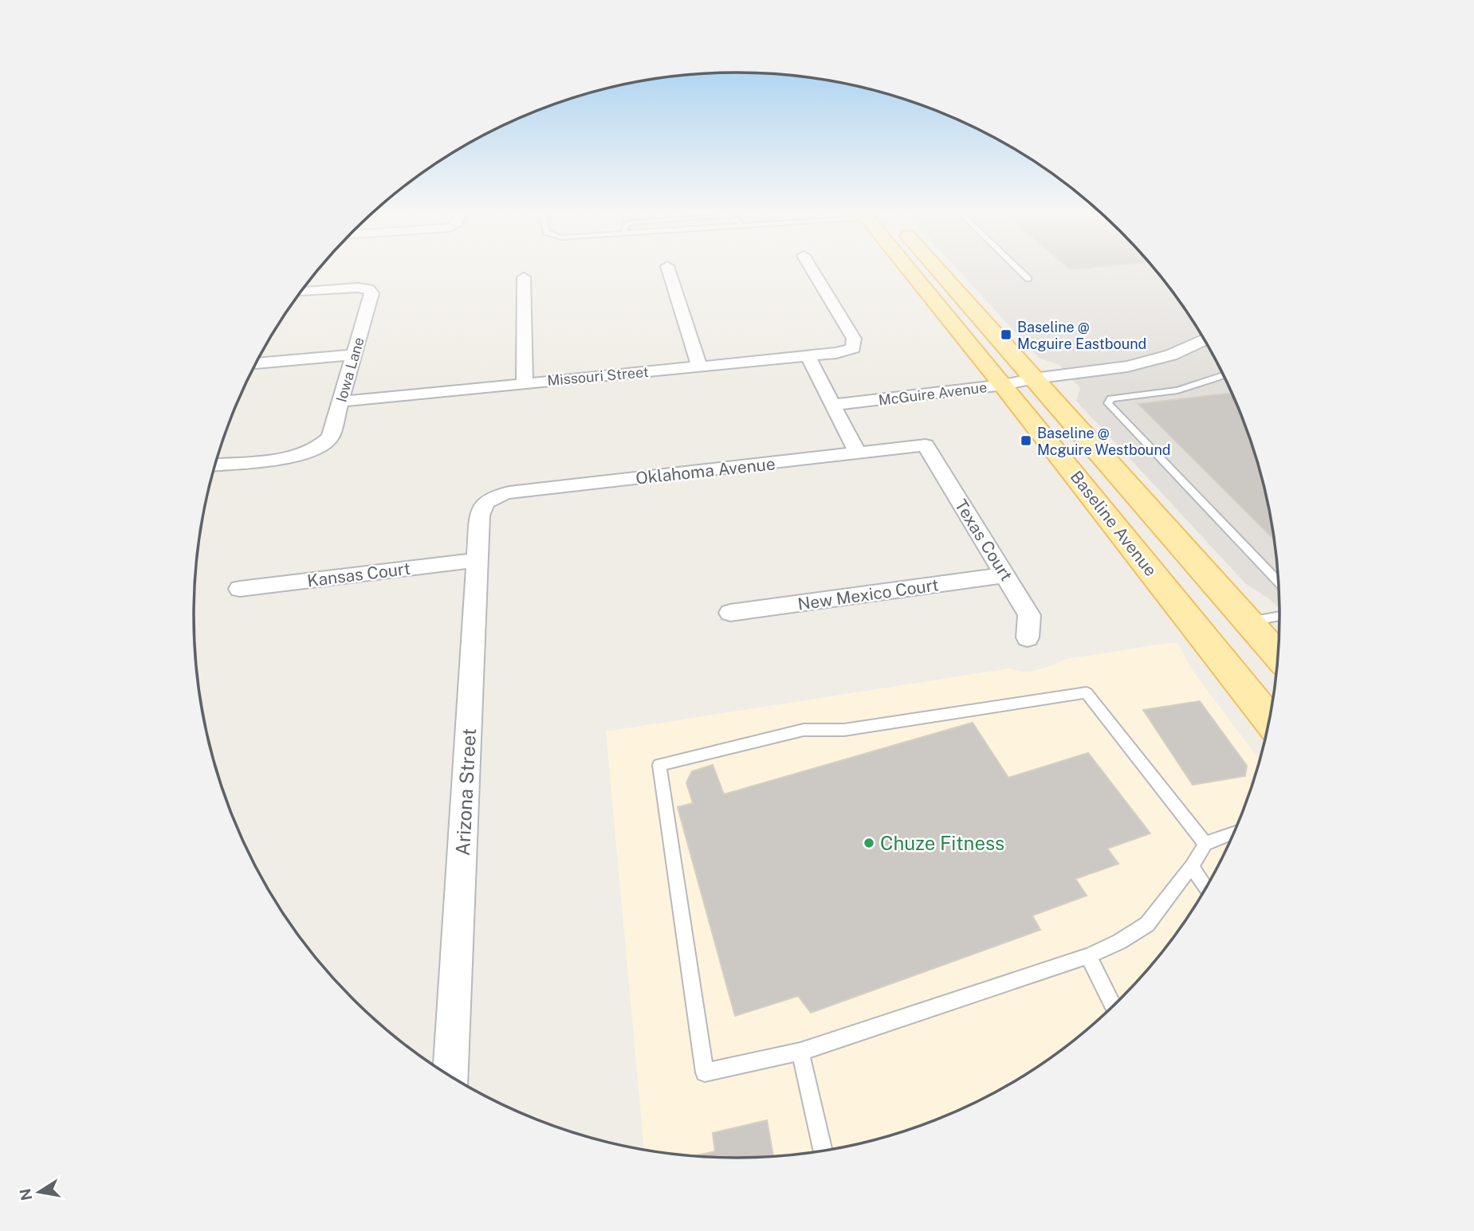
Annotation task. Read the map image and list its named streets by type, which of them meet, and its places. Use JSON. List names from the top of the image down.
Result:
{
  "streets": {
    "main road": ["Baseline Avenue"],
    "street": [
      "Iowa Lane",
      "Missouri Street",
      "McGuire Avenue",
      "Oklahoma Avenue",
      "Texas Court",
      "Kansas Court",
      "New Mexico Court",
      "Arizona Street"
    ]
  },
  "crossings": [
    ["Iowa Lane", "Missouri Street"],
    ["McGuire Avenue", "Baseline Avenue"],
    ["Oklahoma Avenue", "Texas Court"],
    ["Oklahoma Avenue", "Arizona Street"],
    ["Texas Court", "New Mexico Court"],
    ["Kansas Court", "Arizona Street"]
  ],
  "places": {
    "transit": ["Baseline @ Mcguire Eastbound", "Baseline @ Mcguire Westbound"],
    "other": ["Chuze Fitness"]
  },
  "north": "left"
}
